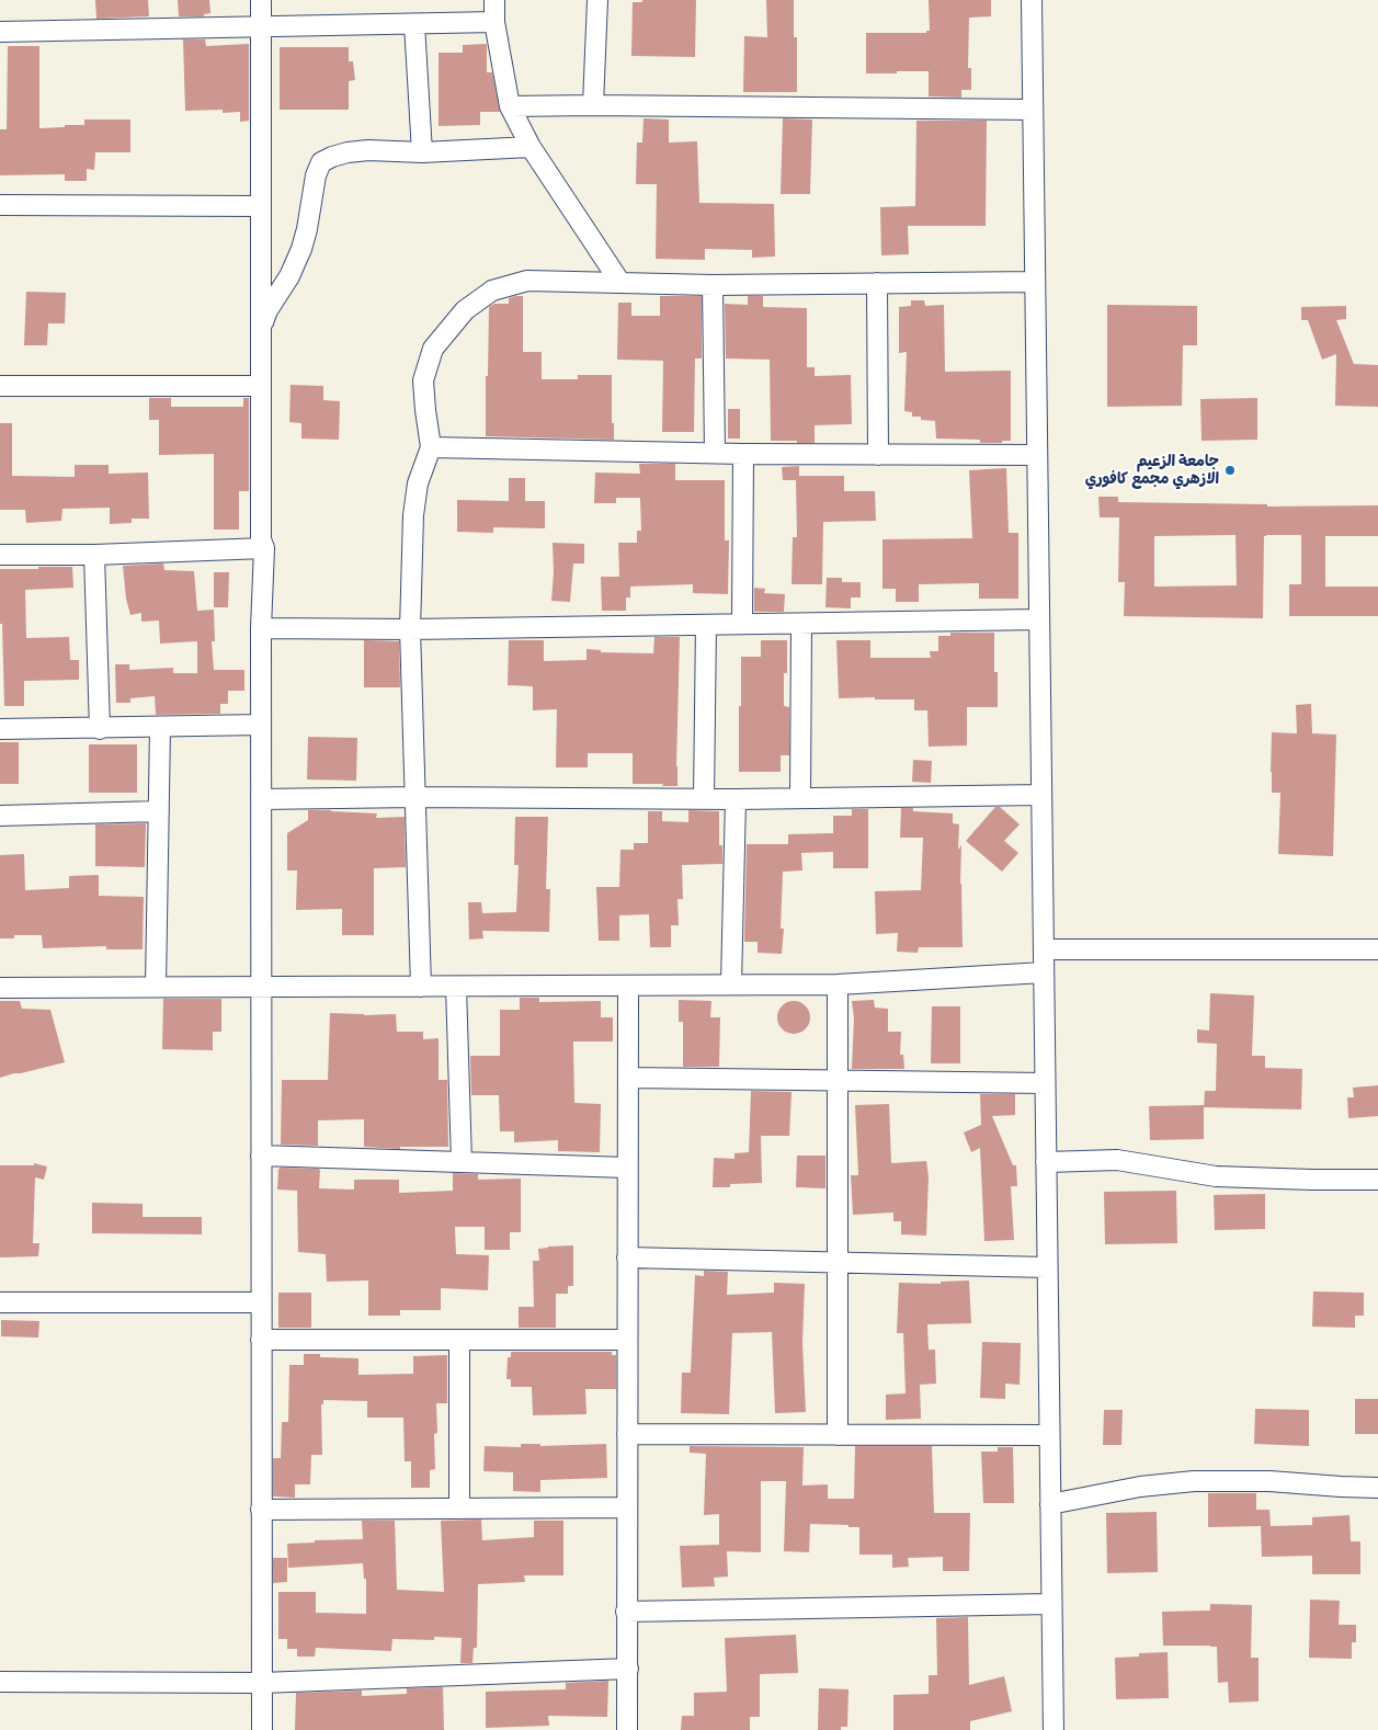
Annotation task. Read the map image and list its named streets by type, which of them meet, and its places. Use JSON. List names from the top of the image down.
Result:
{
  "places": ["جامعة الزعيم الازهري مجمع كافوري"]
}
